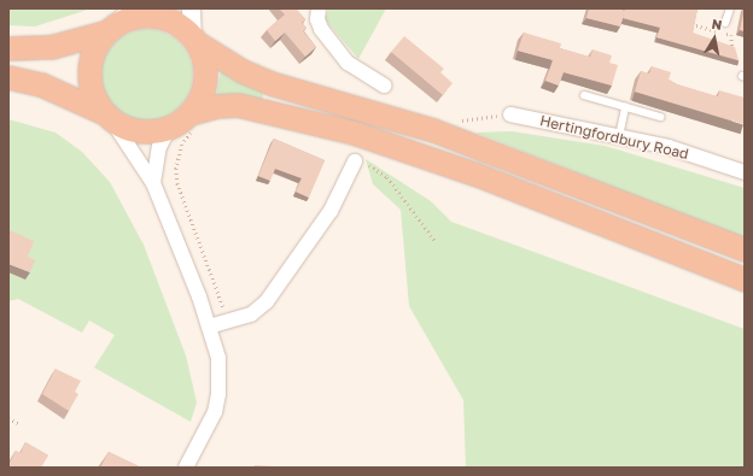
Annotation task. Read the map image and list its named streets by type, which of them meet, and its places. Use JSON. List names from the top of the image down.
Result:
{
  "streets": {
    "street": ["Hertingfordbury Road"]
  },
  "north": "top"
}
